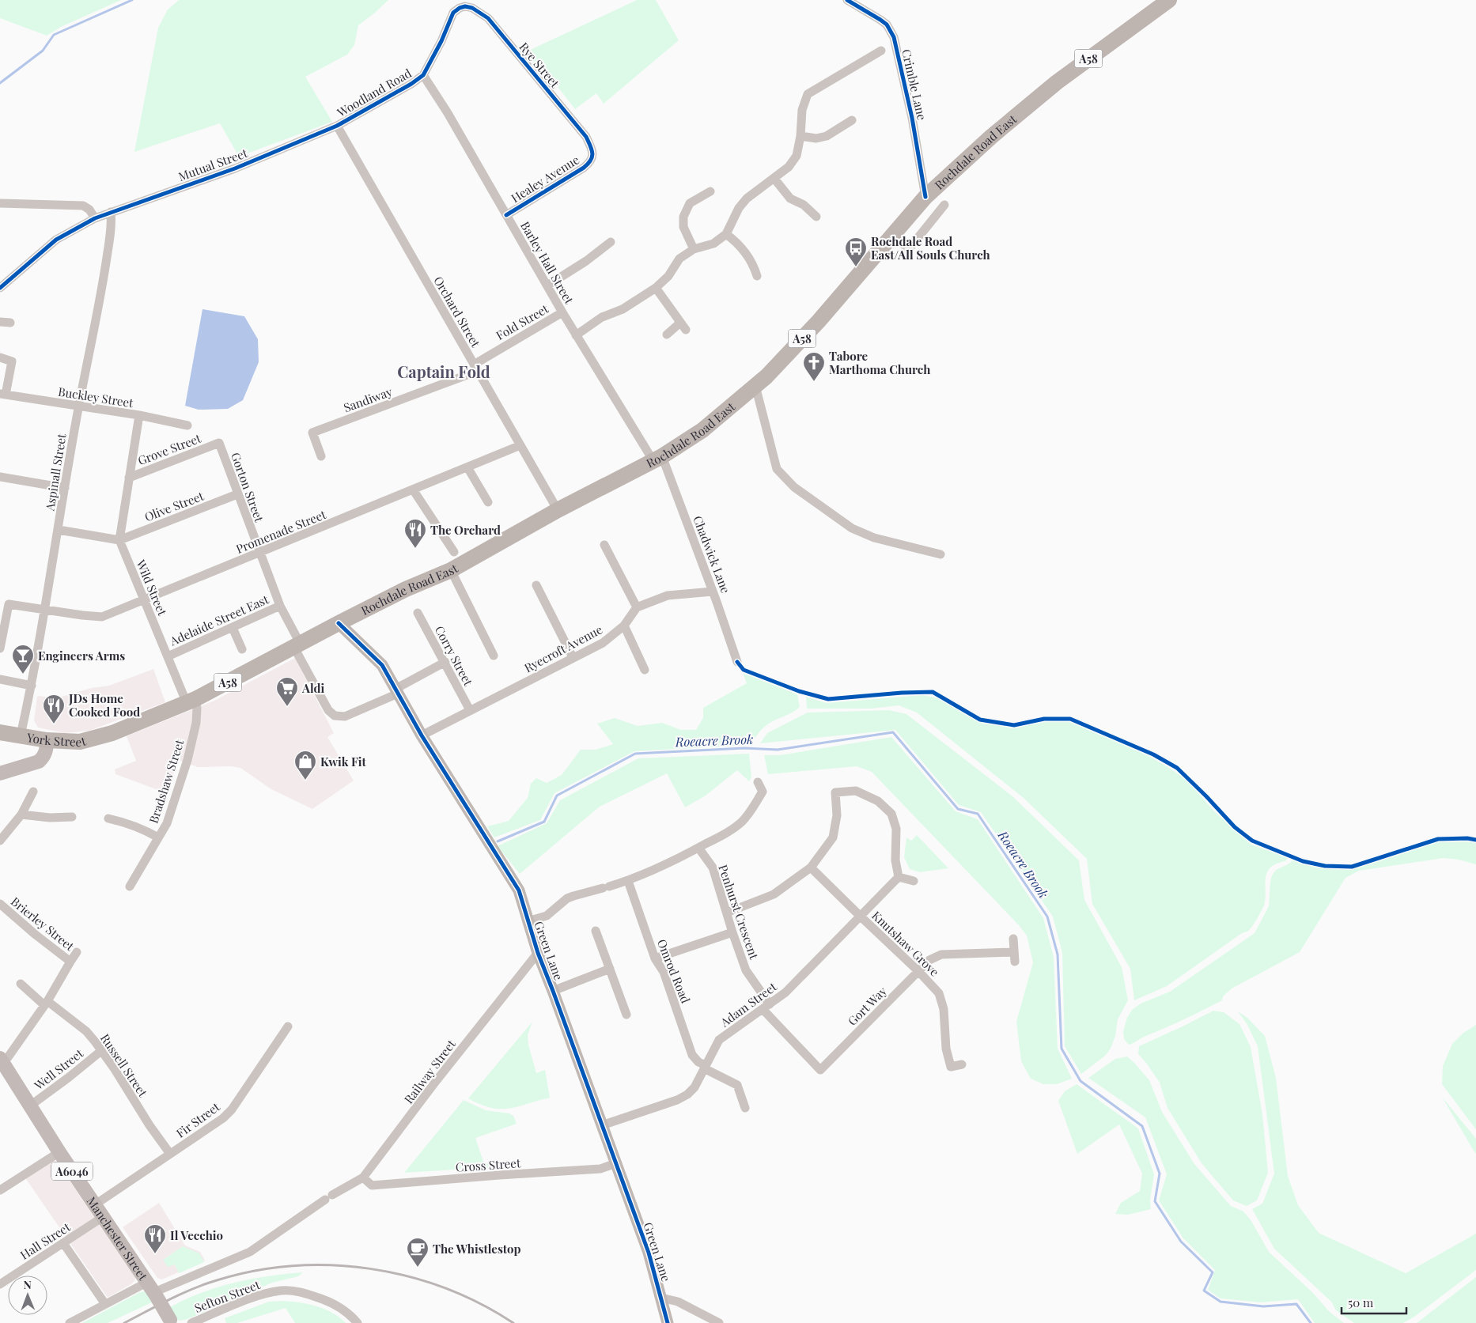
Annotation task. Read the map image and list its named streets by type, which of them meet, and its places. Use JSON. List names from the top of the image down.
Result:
{
  "streets": {
    "highway": ["A58", "Rochdale Road East", "York Street"],
    "main road": ["A6046", "Manchester Street"],
    "street": [
      "Rye Street",
      "Crimble Lane",
      "Woodland Road",
      "Mutual Street",
      "Healey Avenue",
      "Barley Hall Street",
      "Orchard Street",
      "Fold Street",
      "Buckley Street",
      "Sandiway",
      "Grove Street",
      "Aspinall Street",
      "Gorton Street",
      "Olive Street",
      "Promenade Street",
      "Chadwick Lane",
      "Wild Street",
      "Adelaide Street East",
      "Ryecroft Avenue",
      "Corry Street",
      "Bradshaw Street",
      "Penhurst Crescent",
      "Brierley Street",
      "Knutshaw Grove",
      "Green Lane",
      "Omrod Road",
      "Adam Street",
      "Gort Way",
      "Russell Street",
      "Well Street",
      "Railway Street",
      "Fir Street",
      "Cross Street",
      "Hall Street",
      "Sefton Street"
    ]
  },
  "crossings": [
    ["Rye Street", "Woodland Road"],
    ["Rye Street", "Healey Avenue"],
    ["Crimble Lane", "Rochdale Road East"],
    ["Woodland Road", "Mutual Street"],
    ["Woodland Road", "Barley Hall Street"],
    ["Woodland Road", "Orchard Street"],
    ["Rochdale Road East", "Barley Hall Street"],
    ["Rochdale Road East", "Orchard Street"],
    ["Rochdale Road East", "Gorton Street"],
    ["Rochdale Road East", "Chadwick Lane"],
    ["Rochdale Road East", "Wild Street"],
    ["Rochdale Road East", "York Street"],
    ["Rochdale Road East", "Bradshaw Street"],
    ["Rochdale Road East", "Green Lane"],
    ["Mutual Street", "Orchard Street"],
    ["Mutual Street", "Aspinall Street"],
    ["Healey Avenue", "Barley Hall Street"],
    ["Barley Hall Street", "Fold Street"],
    ["Barley Hall Street", "Chadwick Lane"],
    ["Orchard Street", "Fold Street"],
    ["Orchard Street", "Sandiway"],
    ["Orchard Street", "Promenade Street"],
    ["Fold Street", "Sandiway"],
    ["Buckley Street", "Aspinall Street"],
    ["Grove Street", "Gorton Street"],
    ["Aspinall Street", "Promenade Street"],
    ["Aspinall Street", "York Street"],
    ["Gorton Street", "Olive Street"],
    ["Gorton Street", "Promenade Street"],
    ["Gorton Street", "Adelaide Street East"],
    ["Gorton Street", "Corry Street"],
    ["Gorton Street", "Green Lane"],
    ["Olive Street", "Wild Street"],
    ["Promenade Street", "Wild Street"],
    ["Wild Street", "Adelaide Street East"],
    ["Wild Street", "Bradshaw Street"],
    ["Ryecroft Avenue", "Corry Street"],
    ["Ryecroft Avenue", "Green Lane"],
    ["Penhurst Crescent", "Adam Street"],
    ["Penhurst Crescent", "Gort Way"],
    ["Knutshaw Grove", "Adam Street"],
    ["Knutshaw Grove", "Gort Way"],
    ["Green Lane", "Adam Street"],
    ["Green Lane", "Railway Street"],
    ["Green Lane", "Cross Street"],
    ["Omrod Road", "Adam Street"],
    ["Adam Street", "Gort Way"],
    ["Russell Street", "Well Street"],
    ["Russell Street", "Fir Street"],
    ["Well Street", "Manchester Street"],
    ["Railway Street", "Cross Street"],
    ["Railway Street", "Manchester Street"],
    ["Fir Street", "Manchester Street"],
    ["Manchester Street", "Hall Street"]
  ],
  "districts": ["Captain Fold"],
  "water": ["Roeacre Brook"],
  "places": {
    "bus stop": ["Rochdale Road East/All Souls Church"],
    "church": ["Tabore Marthoma Church"],
    "restaurant": ["The Orchard", "JDs Home Cooked Food", "Il Vecchio"],
    "bar": ["Engineers Arms"],
    "supermarket": ["Aldi"],
    "shop": ["Kwik Fit"],
    "cafe": ["The Whistlestop"]
  },
  "scale_bar": "50 m",
  "north": "top"
}
